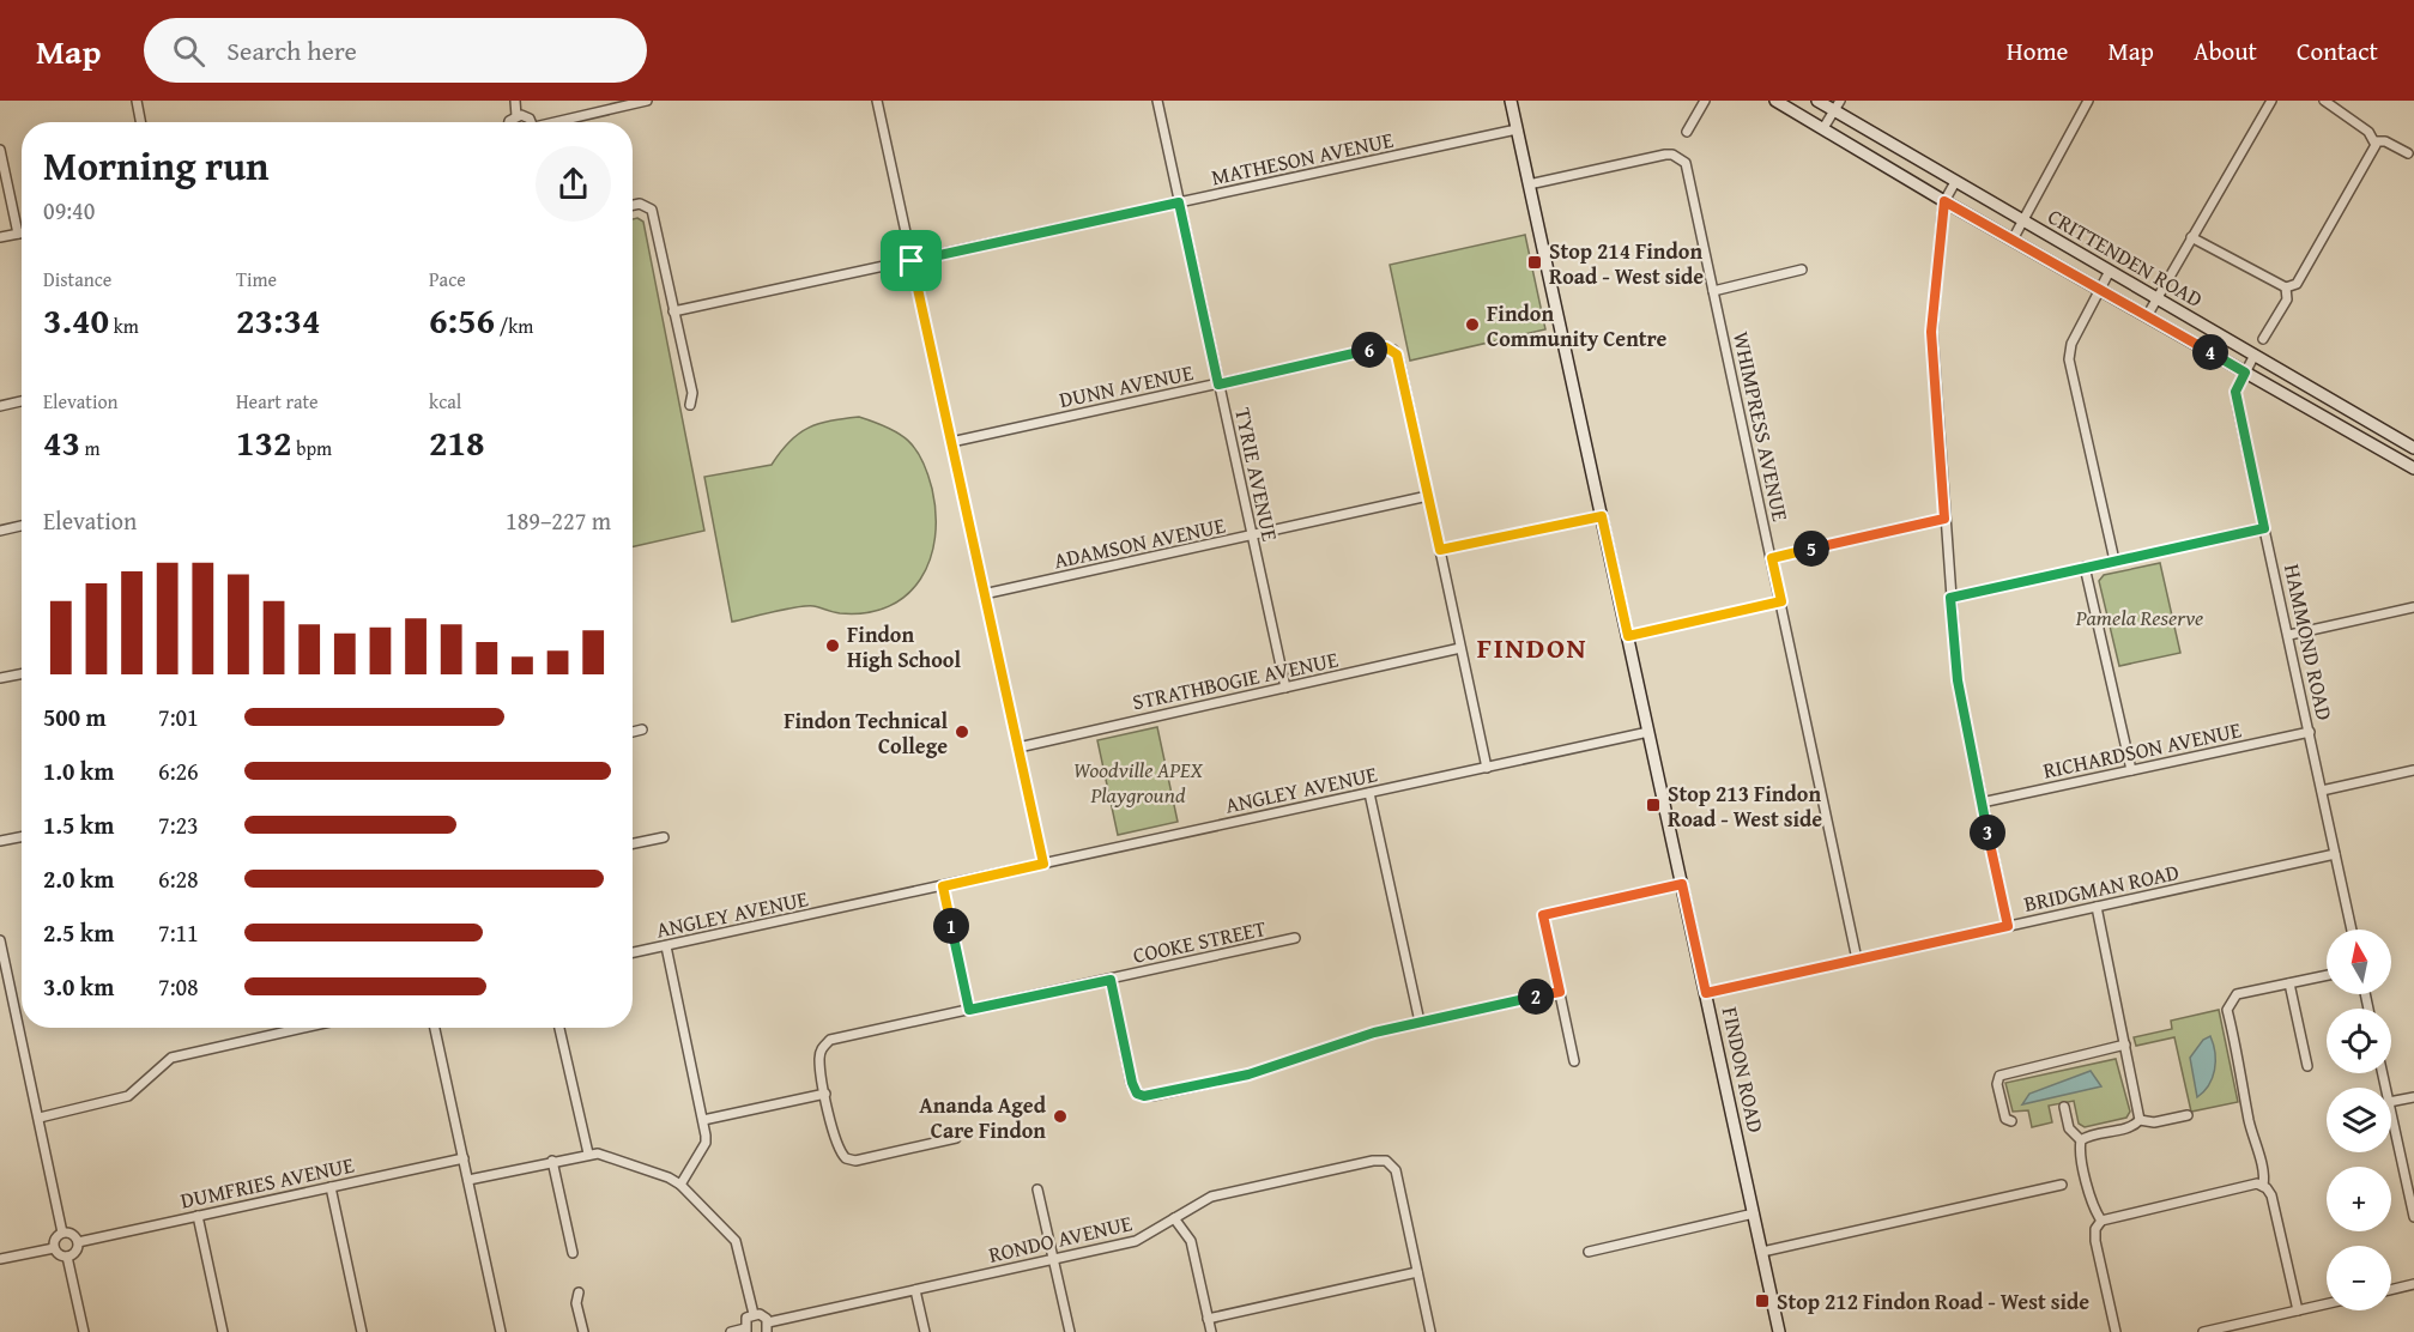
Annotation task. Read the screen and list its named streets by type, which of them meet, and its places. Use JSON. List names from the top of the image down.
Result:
{
  "streets": {
    "main road": ["CRITTENDEN ROAD", "FINDON ROAD"],
    "street": [
      "MATHESON AVENUE",
      "DUNN AVENUE",
      "WHIMPRESS AVENUE",
      "TYRIE AVENUE",
      "ADAMSON AVENUE",
      "HAMMOND ROAD",
      "STRATHBOGIE AVENUE",
      "RICHARDSON AVENUE",
      "ANGLEY AVENUE",
      "BRIDGMAN ROAD",
      "COOKE STREET",
      "DUMFRIES AVENUE",
      "RONDO AVENUE"
    ]
  },
  "crossings": [
    ["MATHESON AVENUE", "TYRIE AVENUE"],
    ["MATHESON AVENUE", "FINDON ROAD"],
    ["CRITTENDEN ROAD", "HAMMOND ROAD"],
    ["DUNN AVENUE", "TYRIE AVENUE"],
    ["DUNN AVENUE", "ADAMSON AVENUE"],
    ["WHIMPRESS AVENUE", "BRIDGMAN ROAD"],
    ["WHIMPRESS AVENUE", "FINDON ROAD"],
    ["TYRIE AVENUE", "ADAMSON AVENUE"],
    ["TYRIE AVENUE", "STRATHBOGIE AVENUE"],
    ["HAMMOND ROAD", "RICHARDSON AVENUE"],
    ["HAMMOND ROAD", "BRIDGMAN ROAD"],
    ["ANGLEY AVENUE", "FINDON ROAD"],
    ["BRIDGMAN ROAD", "FINDON ROAD"]
  ],
  "districts": ["FINDON"],
  "parks": ["Pamela Reserve", "Woodville APEX Playground"],
  "places": {
    "transit": ["Stop 214 Findon Road - West side", "Stop 213 Findon Road - West side", "Stop 212 Findon Road - West side"],
    "other": [
      "Findon Community Centre",
      "Findon High School",
      "Findon Technical College",
      "Ananda Aged Care Findon"
    ]
  },
  "north": "top",
  "page": {
    "header": "Map",
    "search": "Search here",
    "nav": [
      "Home",
      "Map",
      "About",
      "Contact"
    ],
    "heading": ["Morning run", "09:40"],
    "stats": [
      ["Distance", "3.40 km"],
      ["Time", "23:34"],
      ["Pace", "6:56 /km"],
      ["Elevation", "43 m"],
      ["Heart rate", "132 bpm"],
      ["kcal", "218"]
    ],
    "pins": [
      "6",
      "4",
      "5",
      "3",
      "1",
      "2"
    ],
    "chart": ["Elevation", "189–227 m"],
    "list": [
      {
        "name": "500 m",
        "note": "7:01"
      },
      {
        "name": "1.0 km",
        "note": "6:26"
      },
      {
        "name": "1.5 km",
        "note": "7:23"
      },
      {
        "name": "2.0 km",
        "note": "6:28"
      },
      {
        "name": "2.5 km",
        "note": "7:11"
      },
      {
        "name": "3.0 km",
        "note": "7:08"
      }
    ],
    "map_buttons": ["+", "−"]
  }
}
